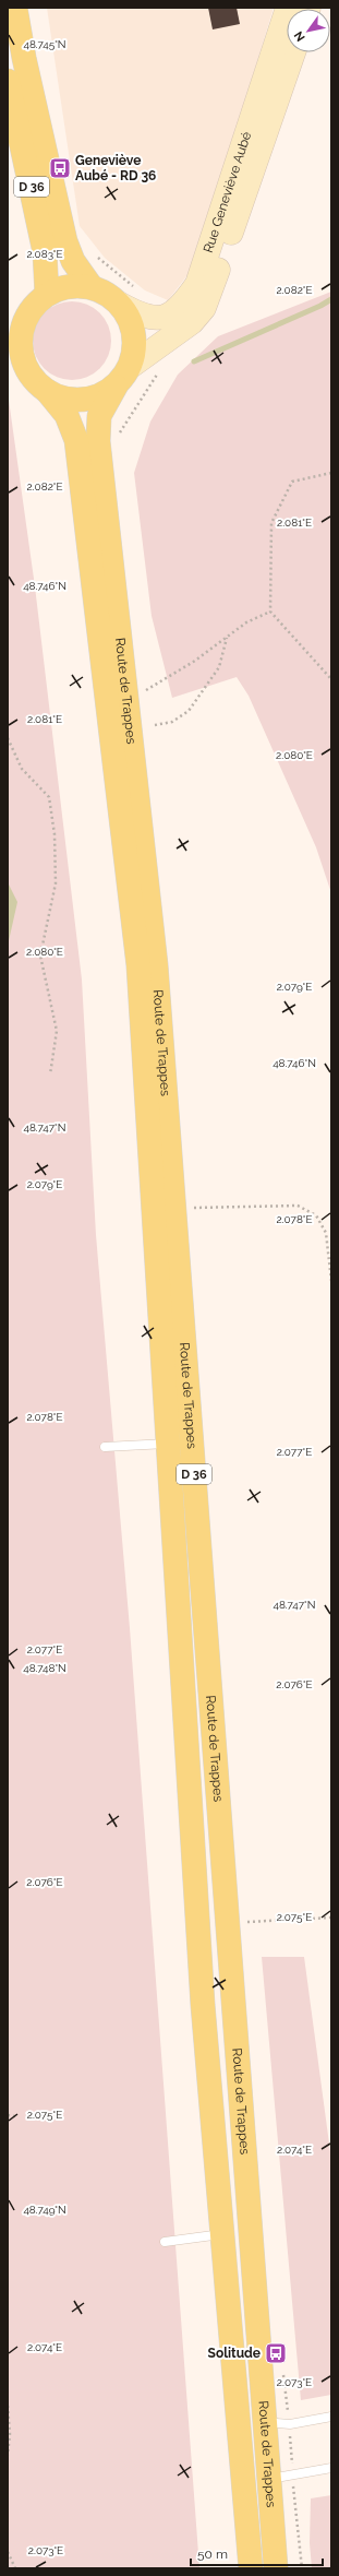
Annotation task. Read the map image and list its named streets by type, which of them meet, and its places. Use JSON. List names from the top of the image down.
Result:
{
  "streets": {
    "main road": ["D 36", "Route de Trappes"],
    "street": ["Rue Geneviève Aubé"]
  },
  "crossings": [
    ["D 36", "Rue Geneviève Aubé"],
    ["D 36", "Route de Trappes"],
    ["Rue Geneviève Aubé", "Route de Trappes"]
  ],
  "places": {
    "bus stop": ["Geneviève Aubé - RD 36", "Solitude"]
  },
  "scale_bar": "50 m",
  "north": "bottom left",
  "coordinates": [
    "48.745°N",
    "2.083°E",
    "2.082°E",
    "2.081°E",
    "48.746°N",
    "2.080°E",
    "2.079°E",
    "48.747°N",
    "2.078°E",
    "2.077°E",
    "48.748°N",
    "2.076°E",
    "2.075°E",
    "2.074°E",
    "48.749°N",
    "2.073°E"
  ]
}
